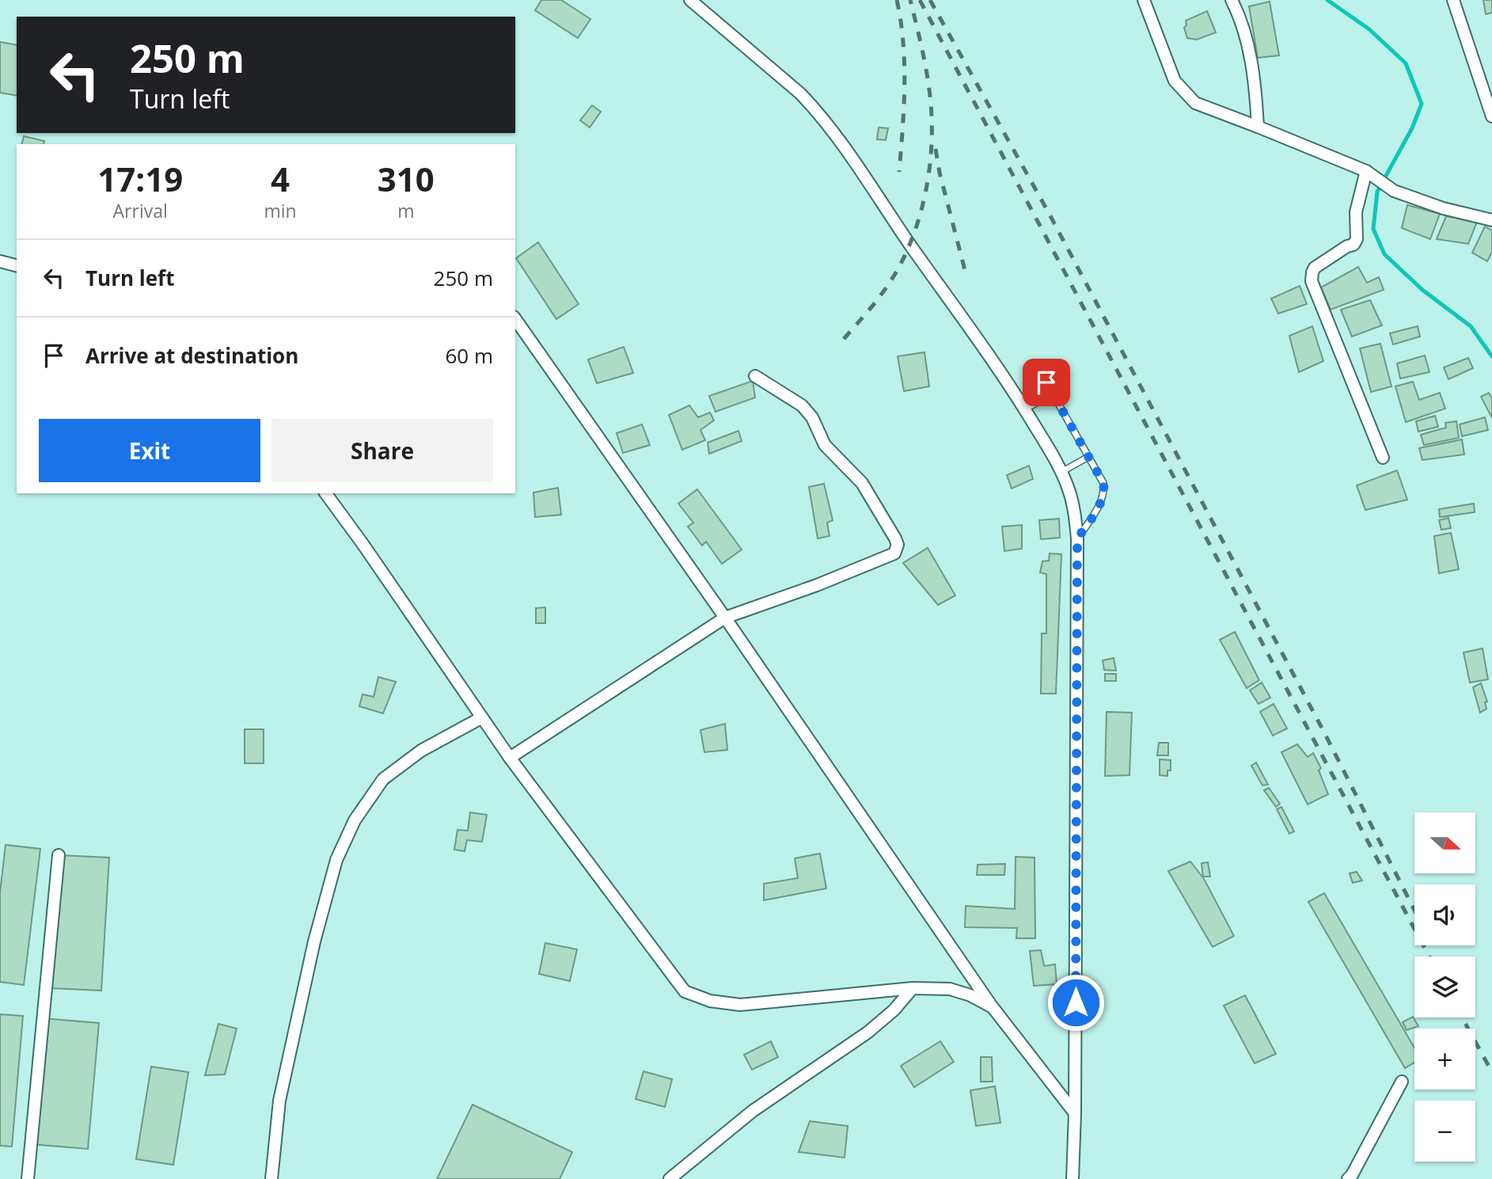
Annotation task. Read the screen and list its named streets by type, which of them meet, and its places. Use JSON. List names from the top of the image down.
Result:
{
  "north": "right",
  "page": {
    "turn": ["250 m", "Turn left"],
    "eta": [
      "17:19",
      "Arrival",
      "4",
      "min",
      "310",
      "m"
    ],
    "list": [
      {
        "name": "Turn left",
        "value": "250 m"
      },
      {
        "name": "Arrive at destination",
        "value": "60 m"
      }
    ],
    "buttons": ["Exit", "Share"],
    "map_buttons": ["+", "−"]
  }
}
